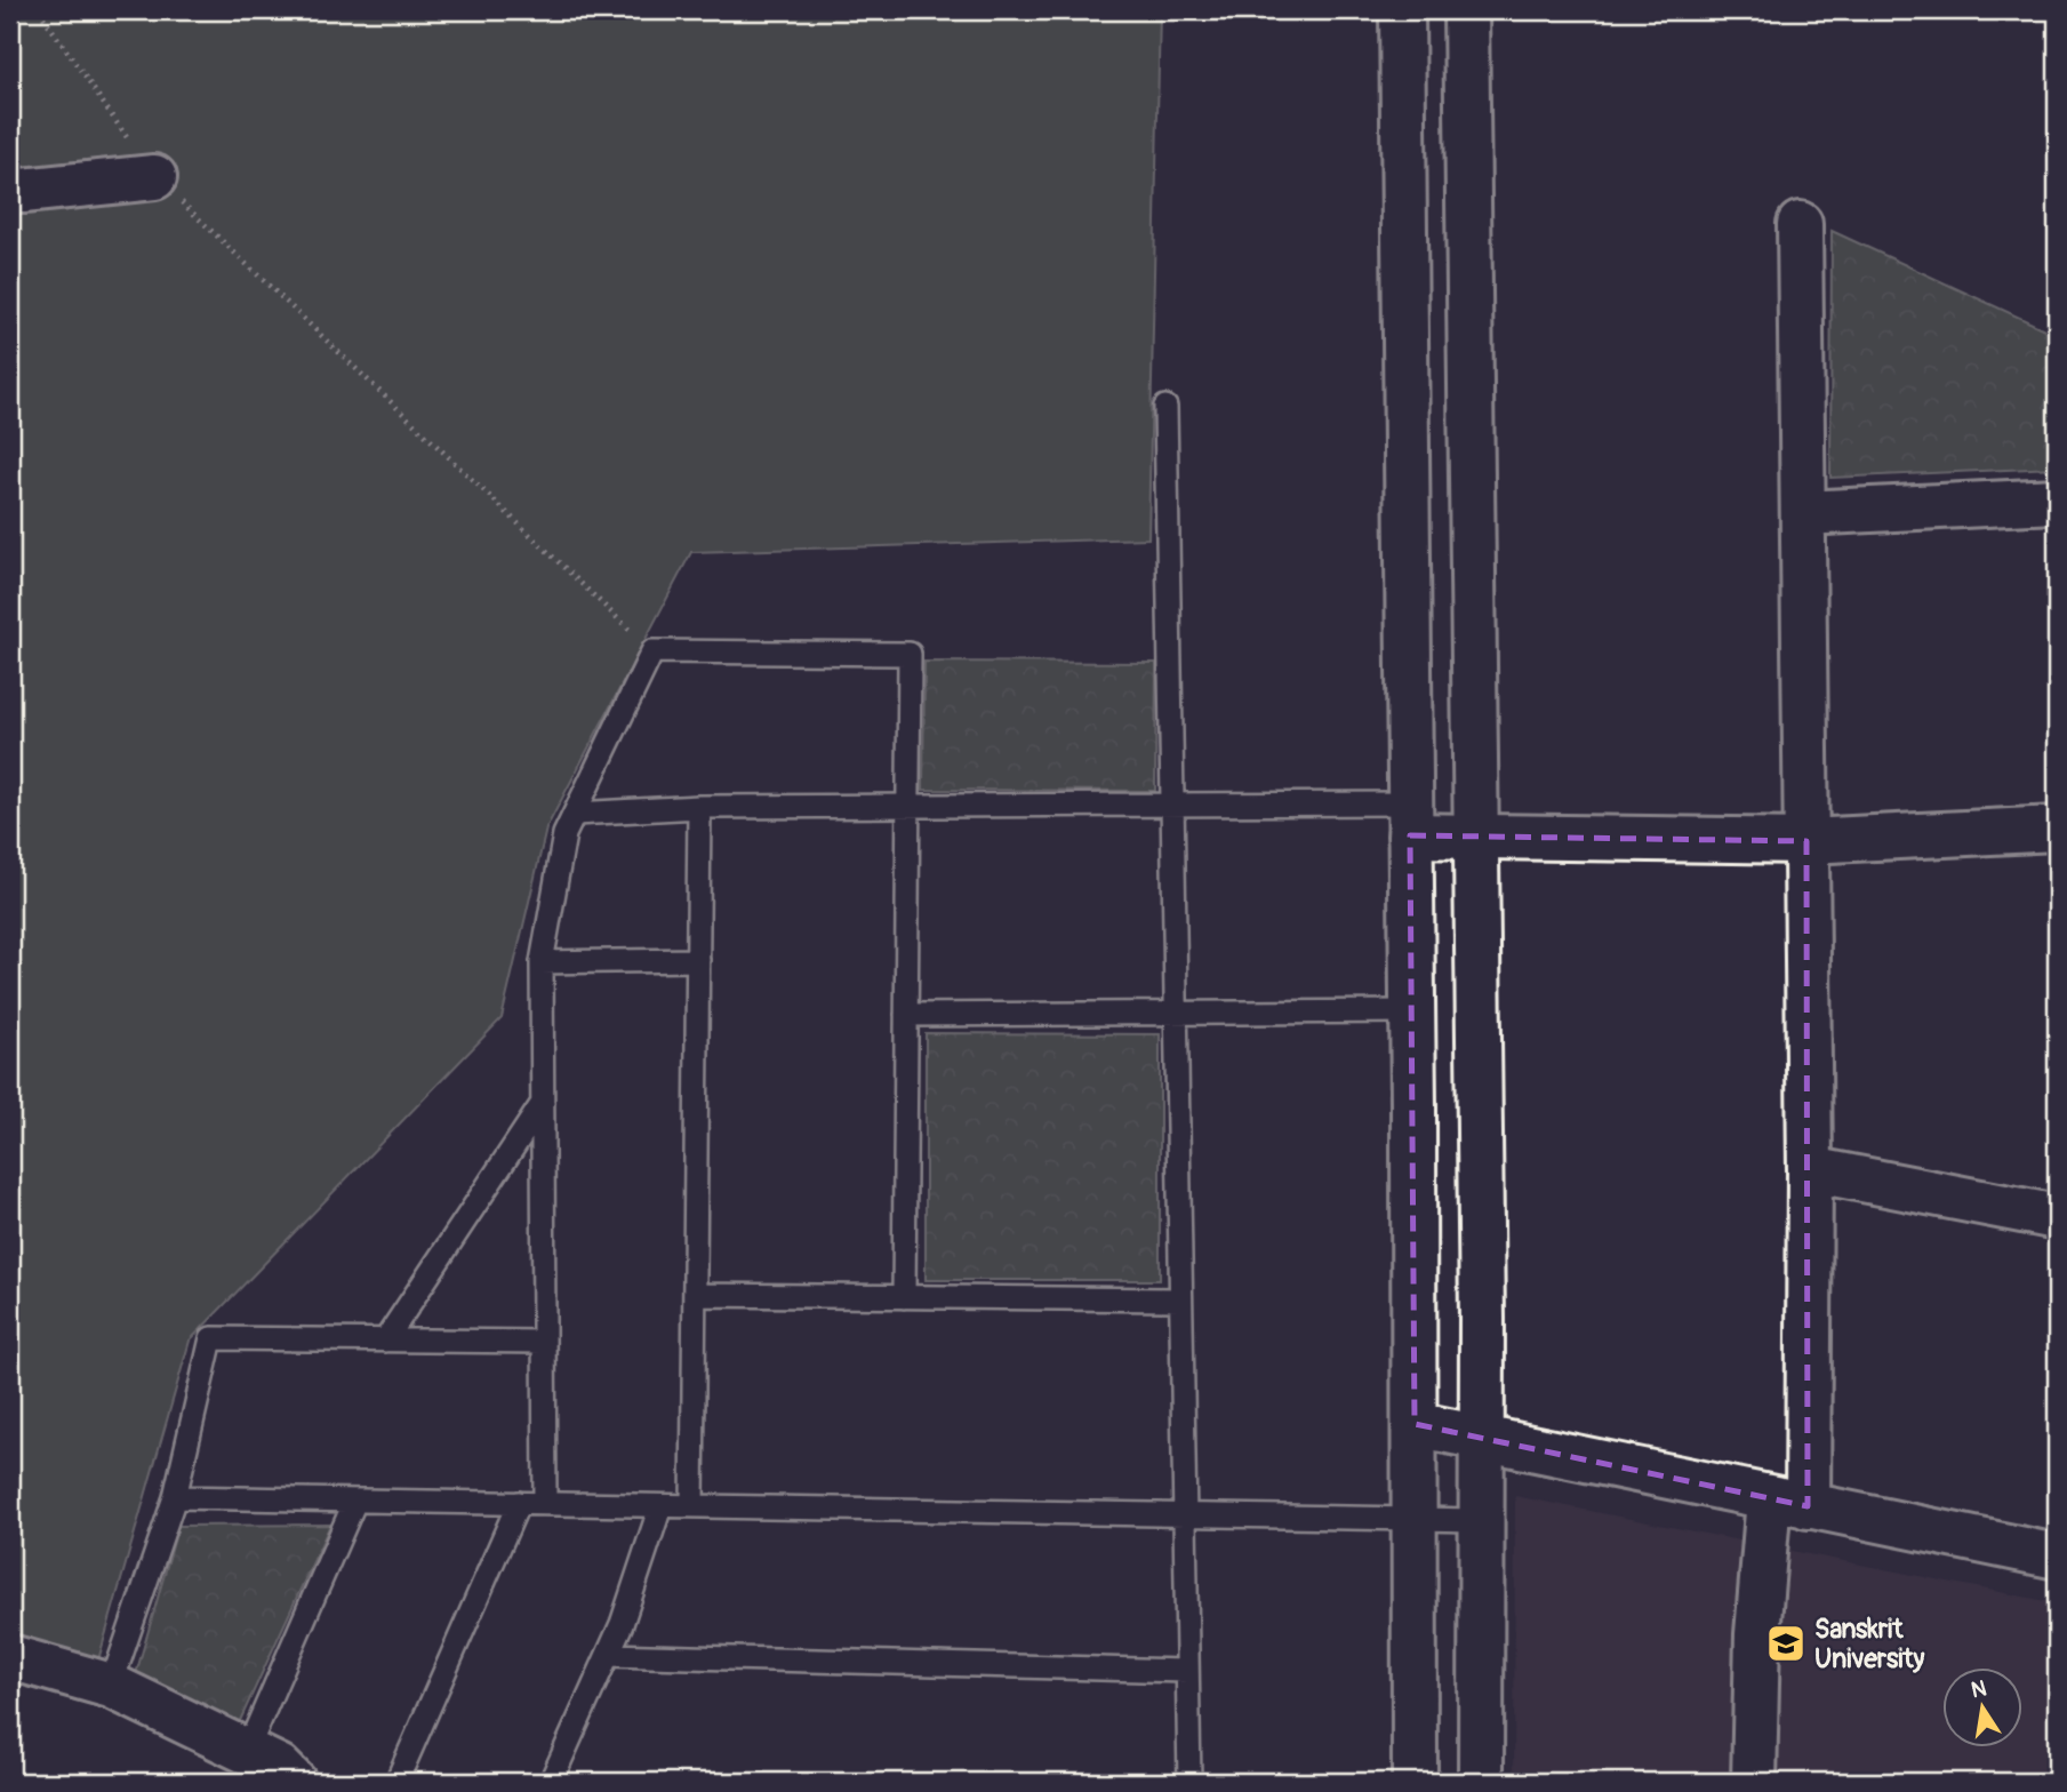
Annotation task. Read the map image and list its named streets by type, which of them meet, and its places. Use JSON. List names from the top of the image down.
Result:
{
  "places": {
    "school or university": ["Sanskrit University"]
  },
  "north": "top"
}
